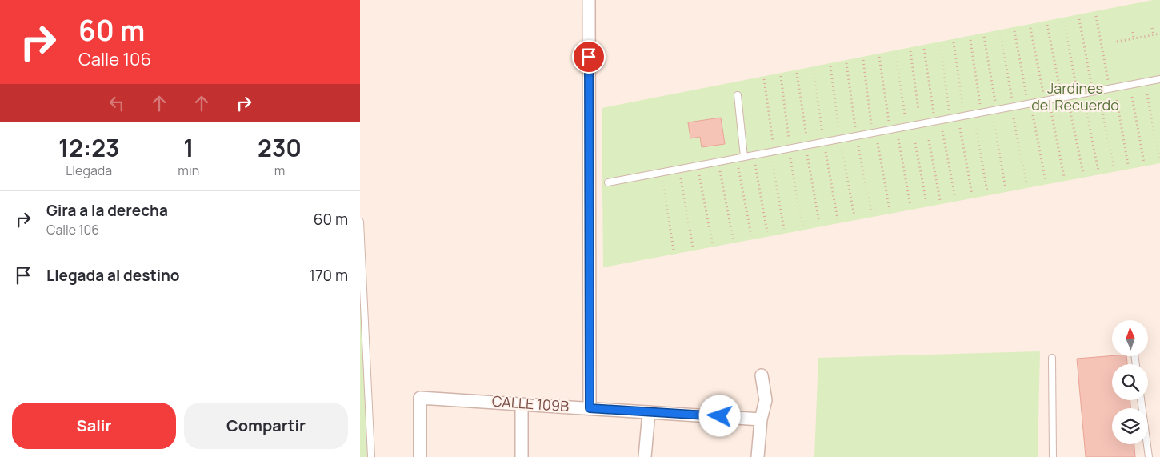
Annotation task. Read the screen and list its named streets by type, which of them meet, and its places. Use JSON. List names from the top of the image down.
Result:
{
  "streets": {
    "street": ["CALLE 109B"]
  },
  "parks": ["Jardines del Recuerdo"],
  "north": "top",
  "page": {
    "turn": ["60 m", "Calle 106"],
    "eta": [
      "12:23",
      "Llegada",
      "1",
      "min",
      "230",
      "m"
    ],
    "list": [
      {
        "name": "Gira a la derecha",
        "note": "Calle 106",
        "value": "60 m"
      },
      {
        "name": "Llegada al destino",
        "value": "170 m"
      }
    ],
    "buttons": ["Salir", "Compartir"]
  }
}
